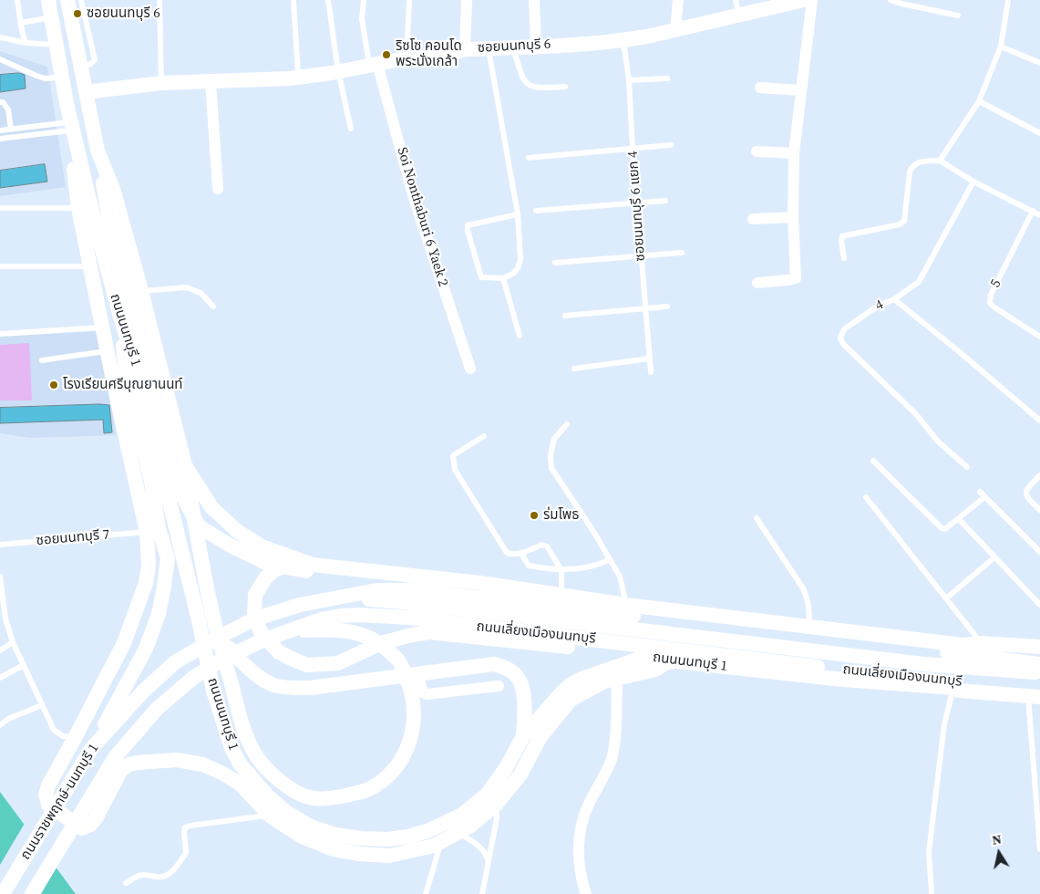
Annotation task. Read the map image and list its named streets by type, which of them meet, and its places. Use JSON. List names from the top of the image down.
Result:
{
  "streets": {
    "main road": [
      "ซอยนนทบุรี 6",
      "ถนนนนทบุรี 1",
      "ถนนเลี่ยงเมืองนนทบุรี",
      "ถนนราชพฤกษ์-นนทบุรี 1"
    ],
    "street": ["Soi Nonthaburi 6 Yaek 2"],
    "lane": [
      "ซอยนนทบุรี 6 แยก 4",
      "5",
      "4",
      "ซอยนนทบุรี 7"
    ]
  },
  "crossings": [
    ["ซอยนนทบุรี 6", "ซอยนนทบุรี 6 แยก 4"],
    ["ซอยนนทบุรี 6", "Soi Nonthaburi 6 Yaek 2"],
    ["ซอยนนทบุรี 6", "ถนนนนทบุรี 1"],
    ["ถนนนนทบุรี 1", "ถนนเลี่ยงเมืองนนทบุรี"],
    ["ถนนเลี่ยงเมืองนนทบุรี", "ถนนราชพฤกษ์-นนทบุรี 1"]
  ],
  "places": [
    "ซอยนนทบุรี 6",
    "ริซโซ คอนโด พระนั่งเกล้า",
    "โรงเรียนศรีบุณยานนท์",
    "ร่มโพธ"
  ],
  "north": "top"
}
